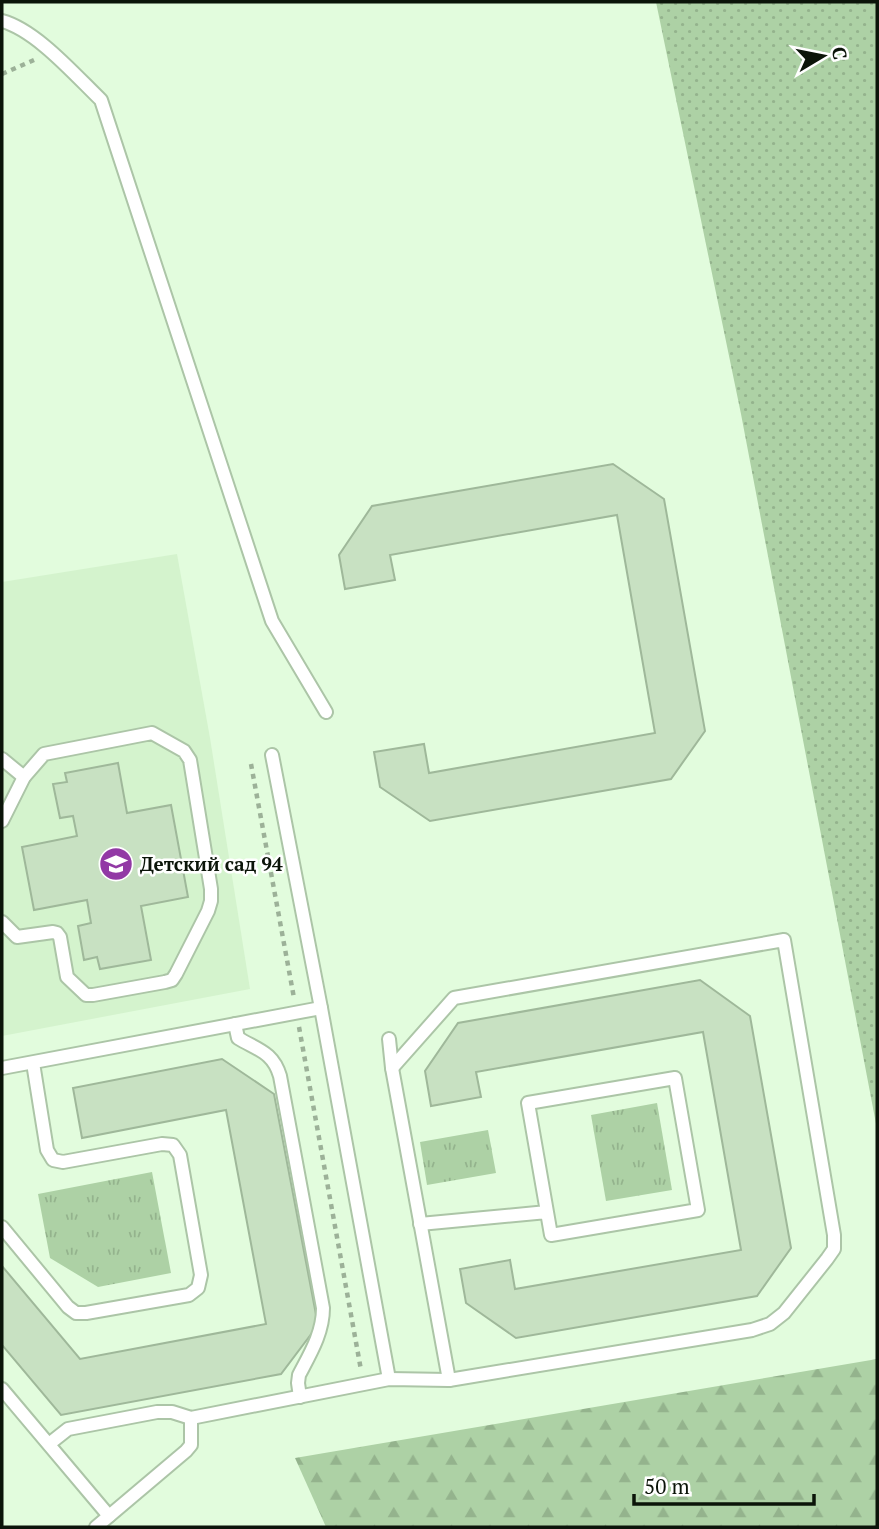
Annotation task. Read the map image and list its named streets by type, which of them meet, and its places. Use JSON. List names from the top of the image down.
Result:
{
  "places": {
    "school or university": ["Детский сад 94"]
  },
  "scale_bar": "50 m",
  "north": "right"
}
